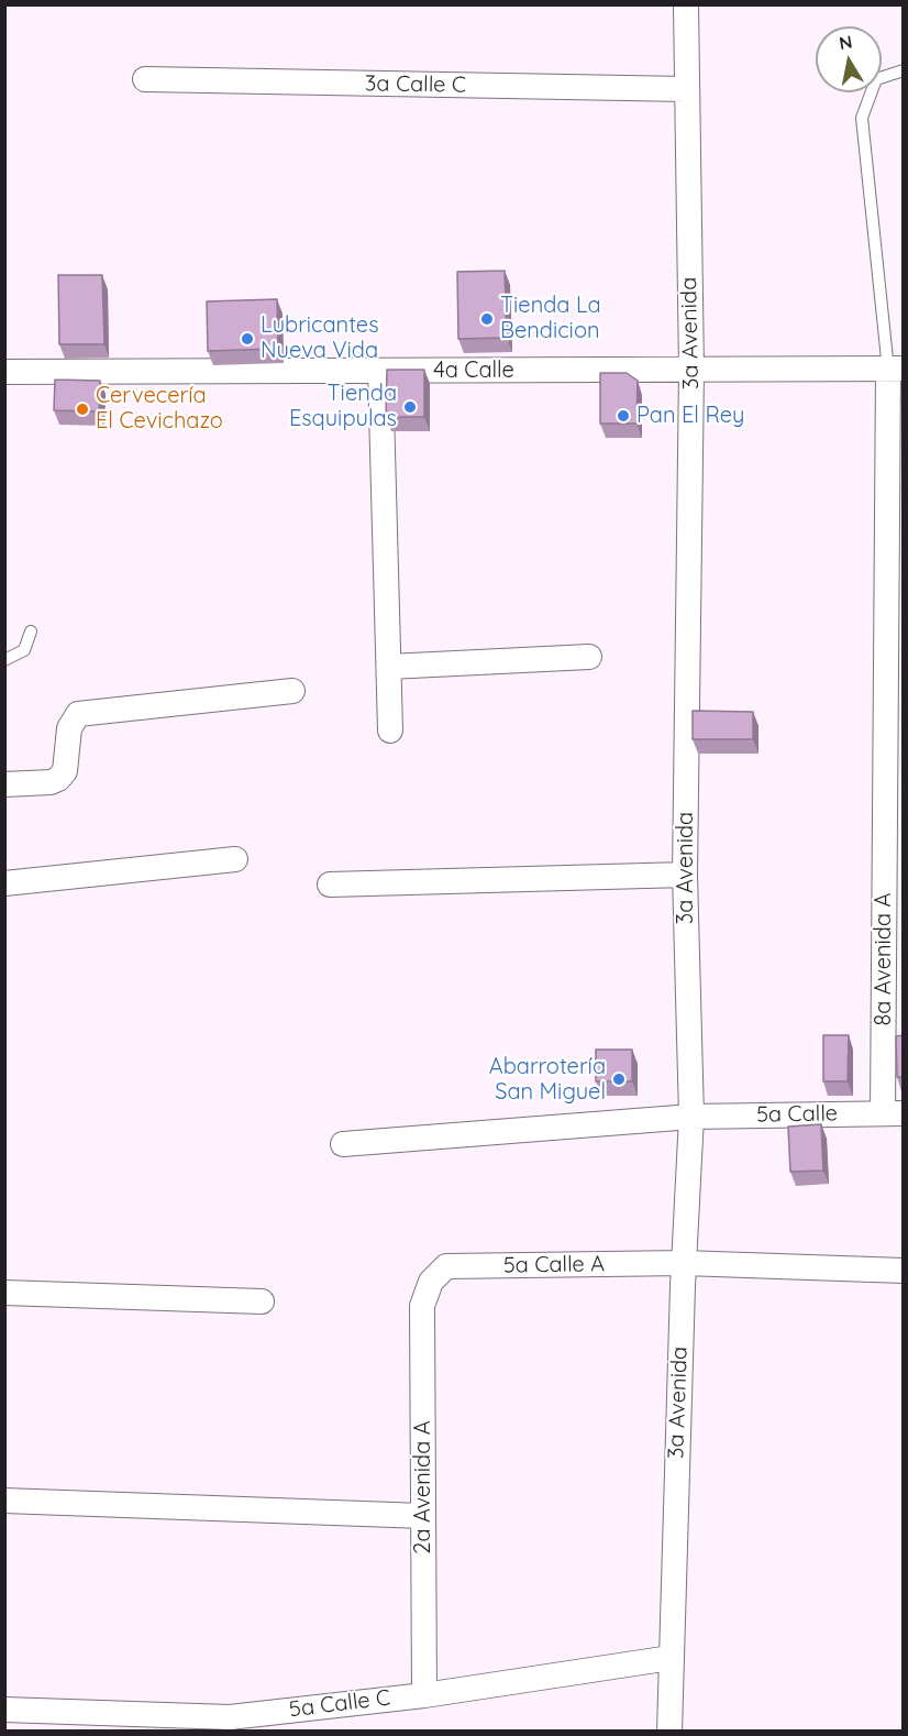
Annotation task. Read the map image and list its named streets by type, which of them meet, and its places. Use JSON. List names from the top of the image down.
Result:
{
  "streets": {
    "street": [
      "3a Calle C",
      "3a Avenida",
      "4a Calle",
      "8a Avenida A",
      "5a Calle",
      "5a Calle A",
      "2a Avenida A",
      "5a Calle C"
    ]
  },
  "crossings": [
    ["3a Calle C", "3a Avenida"],
    ["3a Avenida", "4a Calle"],
    ["3a Avenida", "5a Calle"],
    ["3a Avenida", "5a Calle A"],
    ["3a Avenida", "5a Calle C"],
    ["4a Calle", "8a Avenida A"],
    ["8a Avenida A", "5a Calle"],
    ["5a Calle A", "2a Avenida A"],
    ["2a Avenida A", "5a Calle C"]
  ],
  "places": [
    "Tienda La Bendicion",
    "Lubricantes Nueva Vida",
    "Tienda Esquipulas",
    "Cervecería El Cevichazo",
    "Pan El Rey",
    "Abarrotería San Miguel"
  ],
  "north": "top"
}
